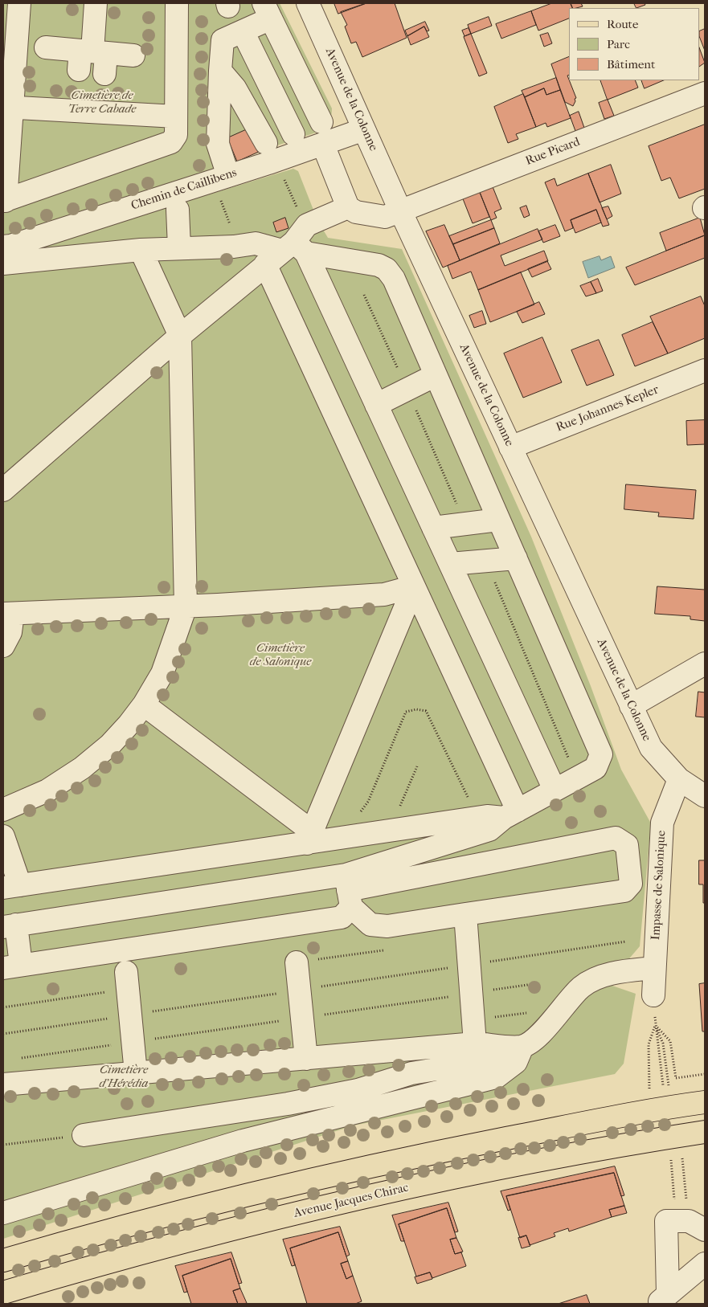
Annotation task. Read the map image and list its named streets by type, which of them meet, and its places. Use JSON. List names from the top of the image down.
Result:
{
  "streets": {
    "main road": ["Avenue Jacques Chirac"],
    "street": [
      "Avenue de la Colonne",
      "Rue Picard",
      "Chemin de Caillibens",
      "Rue Johannes Kepler",
      "Impasse de Salonique"
    ]
  },
  "crossings": [
    ["Avenue de la Colonne", "Rue Picard"],
    ["Avenue de la Colonne", "Chemin de Caillibens"],
    ["Avenue de la Colonne", "Rue Johannes Kepler"],
    ["Avenue de la Colonne", "Impasse de Salonique"]
  ],
  "parks": ["Cimetière de Terre Cabade", "Cimetière de Salonique", "Cimetière d'Hérédia"],
  "legend": ["Route", "Parc", "Bâtiment"]
}
